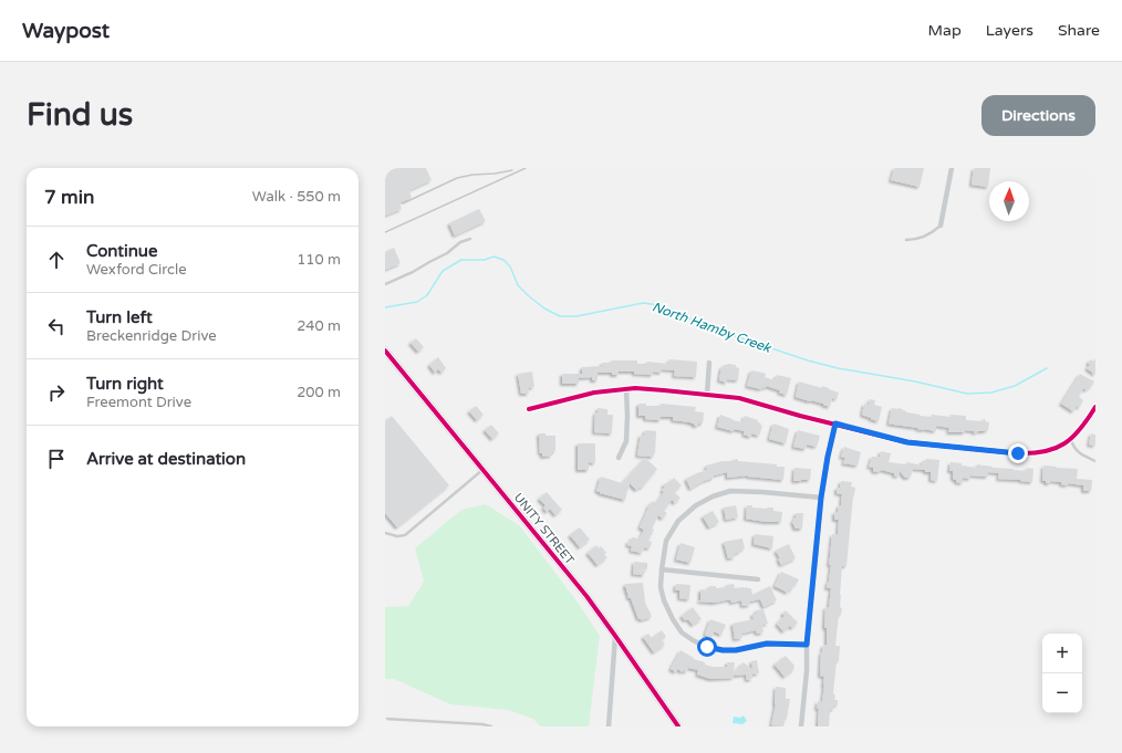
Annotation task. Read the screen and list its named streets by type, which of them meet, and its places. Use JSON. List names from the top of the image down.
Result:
{
  "streets": {
    "street": ["UNITY STREET"]
  },
  "water": ["North Hamby Creek"],
  "north": "top",
  "page": {
    "header": "Waypost",
    "nav": ["Map", "Layers", "Share"],
    "buttons": "Directions",
    "title": "Find us",
    "heading": ["7 min", "Walk · 550 m"],
    "list": [
      ["Continue", "Wexford Circle", "110 m"],
      ["Turn left", "Breckenridge Drive", "240 m"],
      ["Turn right", "Freemont Drive", "200 m"],
      "Arrive at destination"
    ],
    "map_buttons": ["+", "−"]
  }
}
